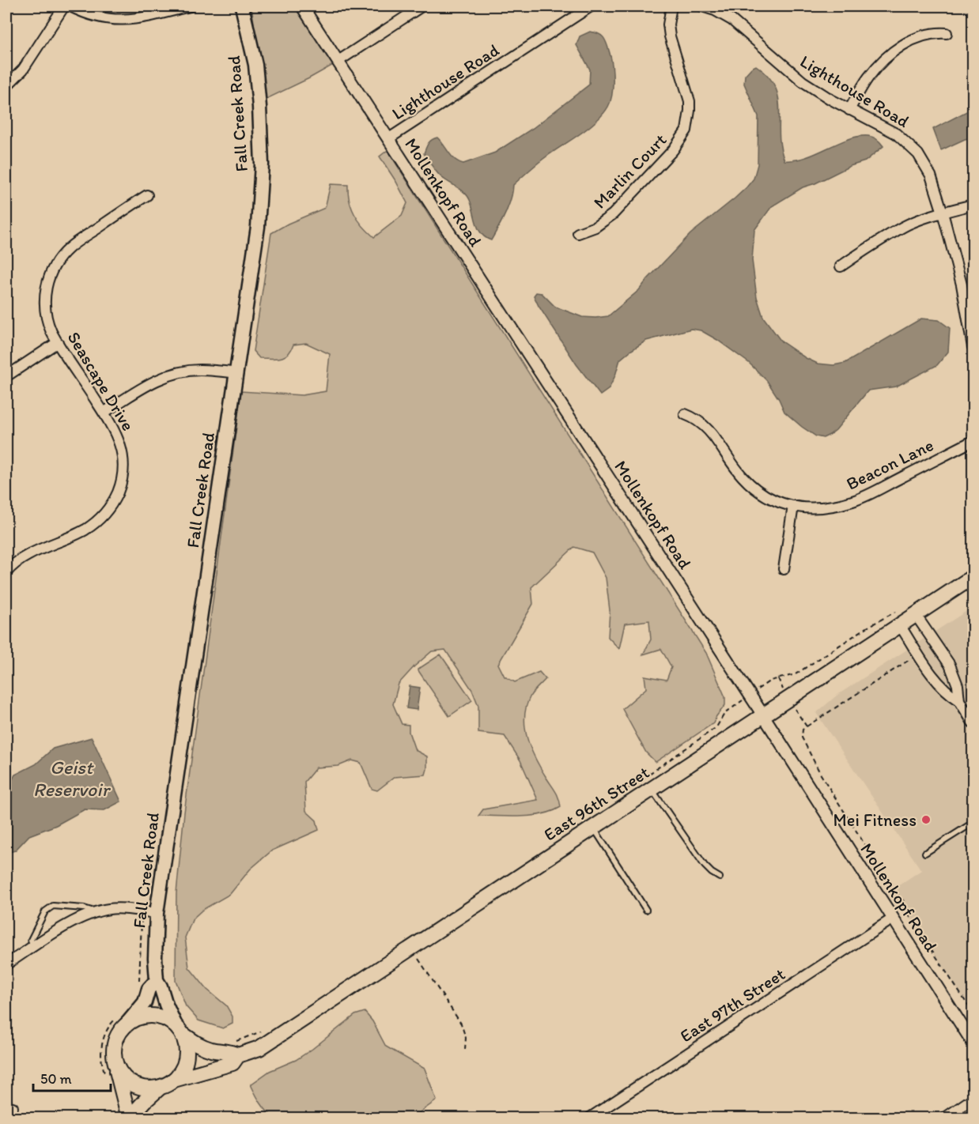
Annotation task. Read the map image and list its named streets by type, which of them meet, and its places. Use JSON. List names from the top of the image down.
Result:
{
  "streets": {
    "main road": ["Fall Creek Road", "East 96th Street"],
    "street": [
      "Lighthouse Road",
      "Marlin Court",
      "Mollenkopf Road",
      "Seascape Drive",
      "Beacon Lane",
      "East 97th Street"
    ]
  },
  "crossings": [
    ["Lighthouse Road", "Mollenkopf Road"],
    ["Fall Creek Road", "East 96th Street"],
    ["Mollenkopf Road", "East 96th Street"],
    ["Mollenkopf Road", "East 97th Street"]
  ],
  "water": ["Geist Reservoir"],
  "places": ["Mei Fitness"],
  "scale_bar": "50 m"
}
